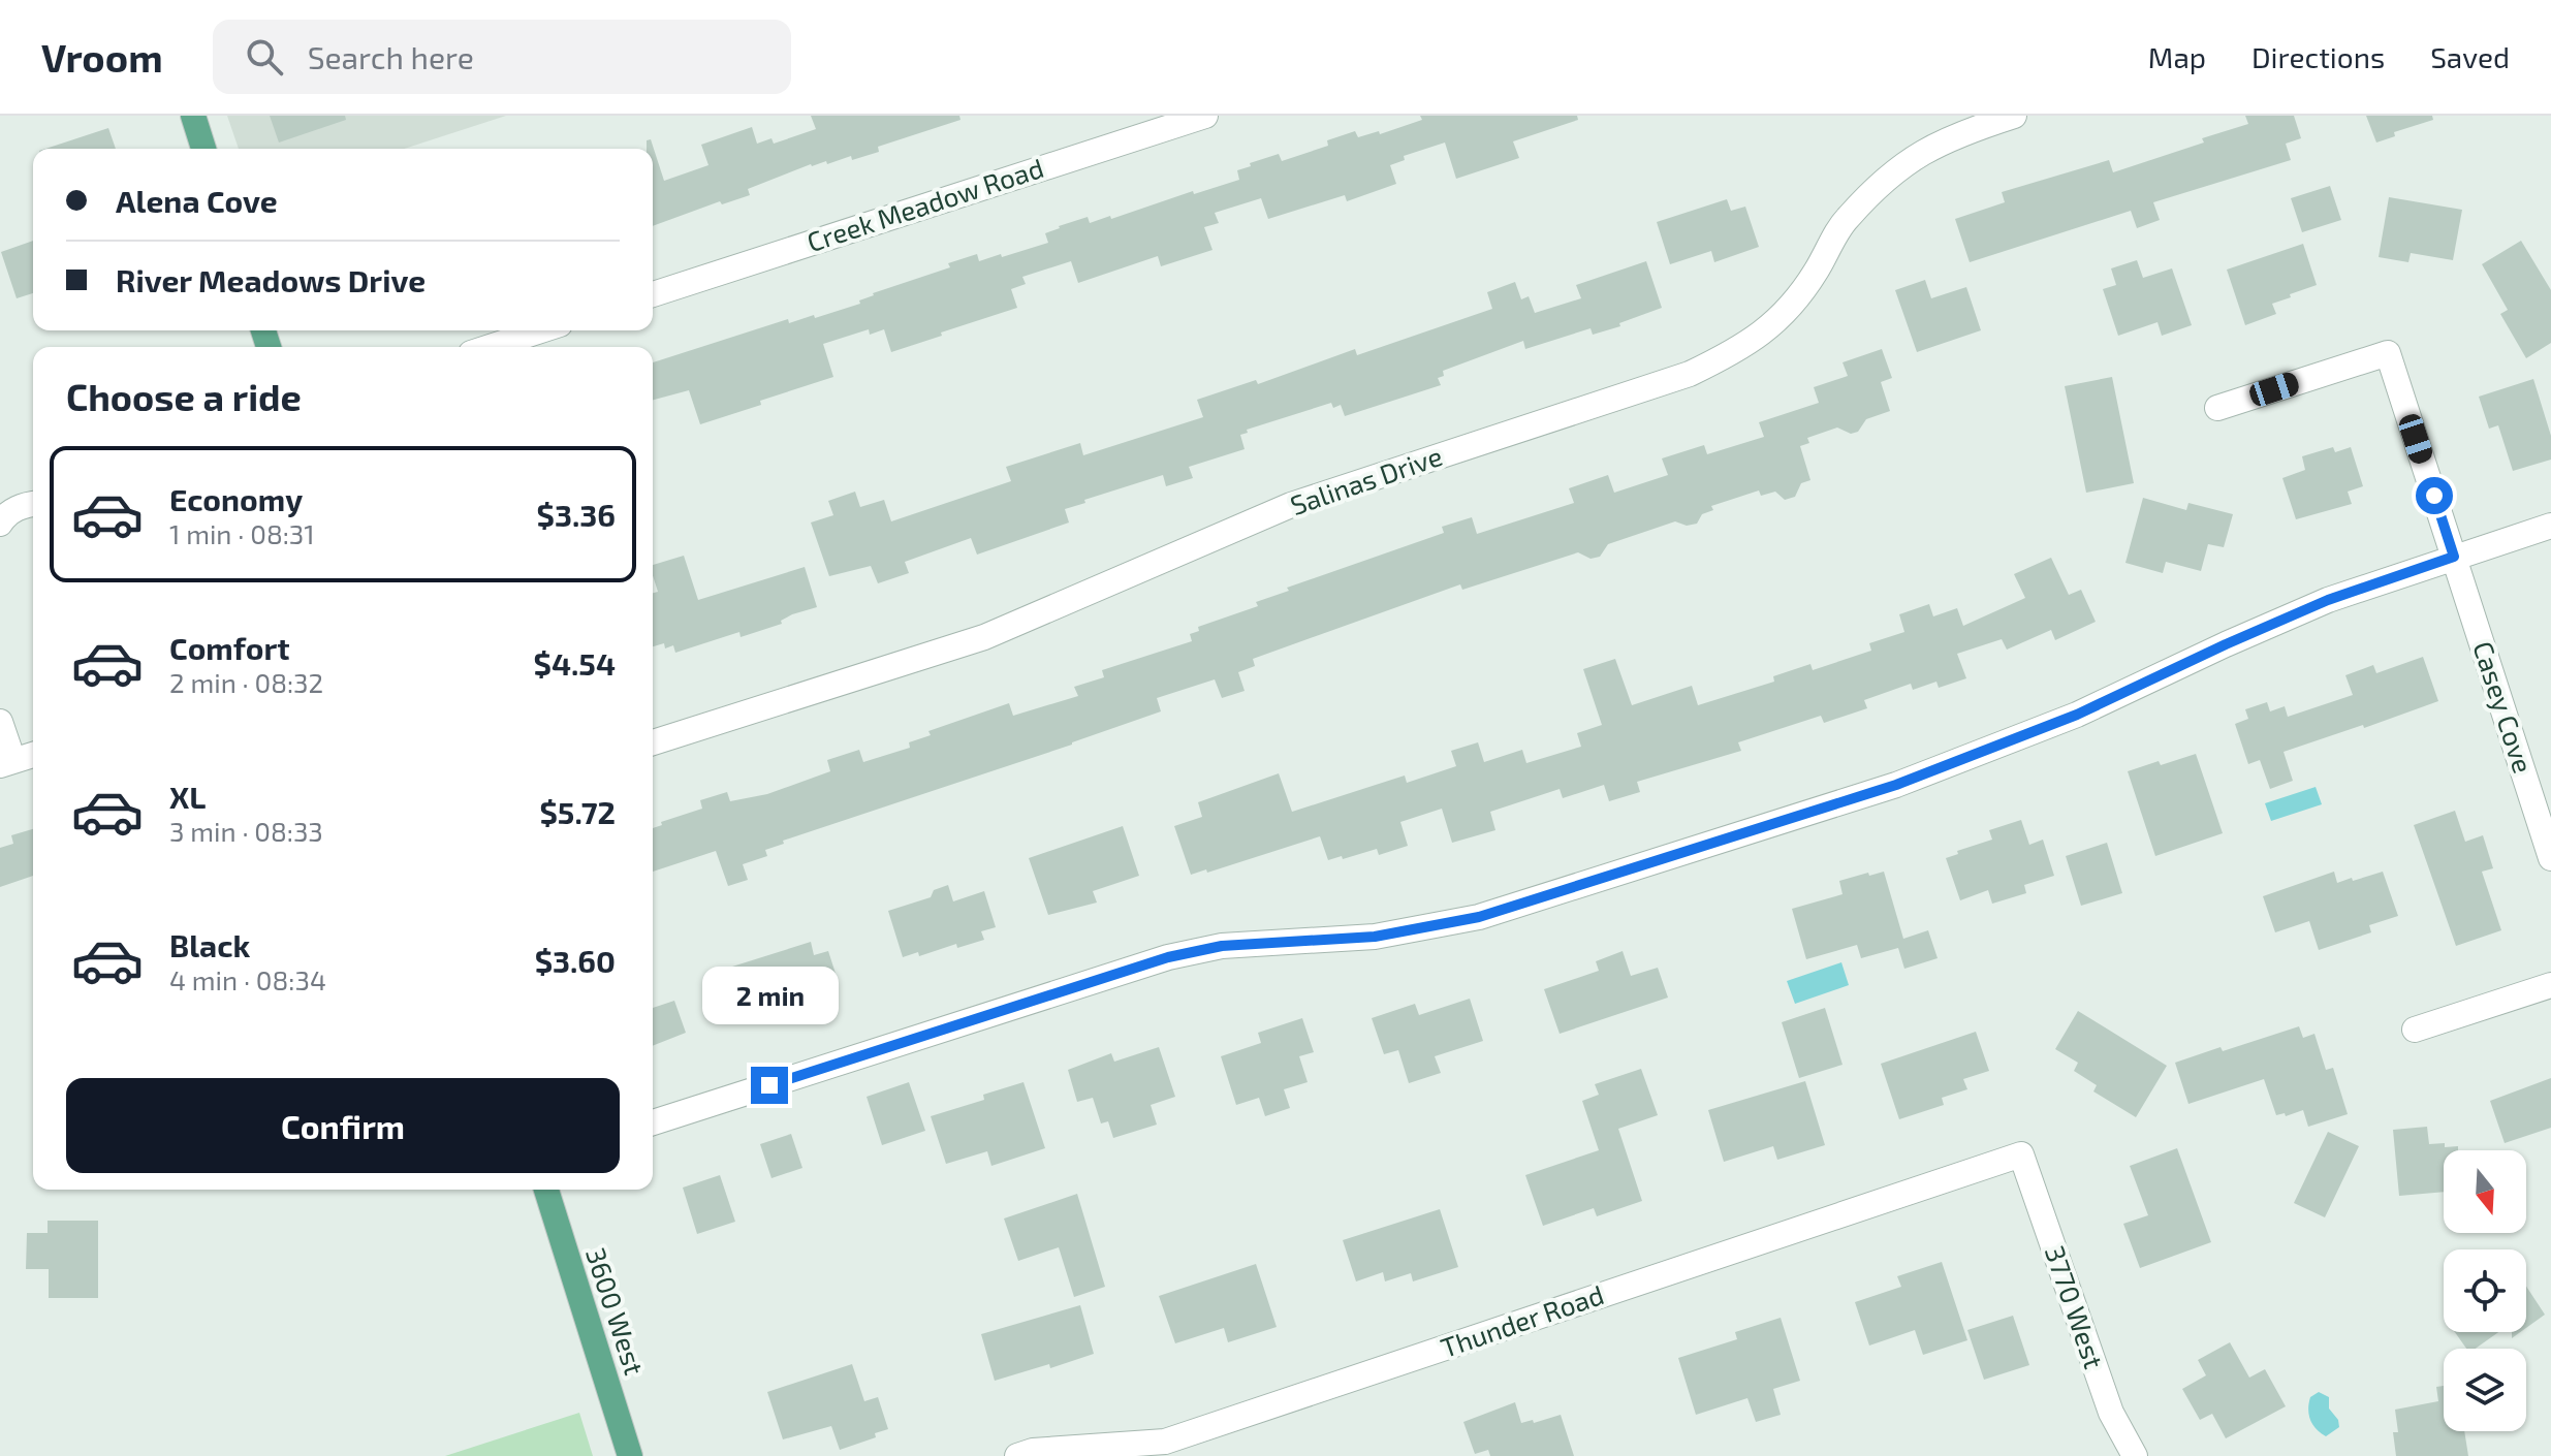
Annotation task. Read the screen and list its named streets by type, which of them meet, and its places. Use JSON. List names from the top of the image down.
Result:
{
  "streets": {
    "main road": ["3600 West"],
    "street": [
      "Creek Meadow Road",
      "Salinas Drive",
      "Casey Cove",
      "3770 West",
      "Thunder Road"
    ]
  },
  "crossings": [
    ["3770 West", "Thunder Road"]
  ],
  "north": "bottom",
  "page": {
    "header": "Vroom",
    "search": "Search here",
    "nav": ["Map", "Directions", "Saved"],
    "banner": ["Alena Cove", "River Meadows Drive"],
    "heading": "Choose a ride",
    "list": [
      {
        "name": "Economy",
        "note": "1 min · 08:31",
        "value": "$3.36"
      },
      {
        "name": "Comfort",
        "note": "2 min · 08:32",
        "value": "$4.54"
      },
      {
        "name": "XL",
        "note": "3 min · 08:33",
        "value": "$5.72"
      },
      {
        "name": "Black",
        "note": "4 min · 08:34",
        "value": "$3.60"
      }
    ],
    "bubble": "2 min",
    "buttons": "Confirm"
  }
}
